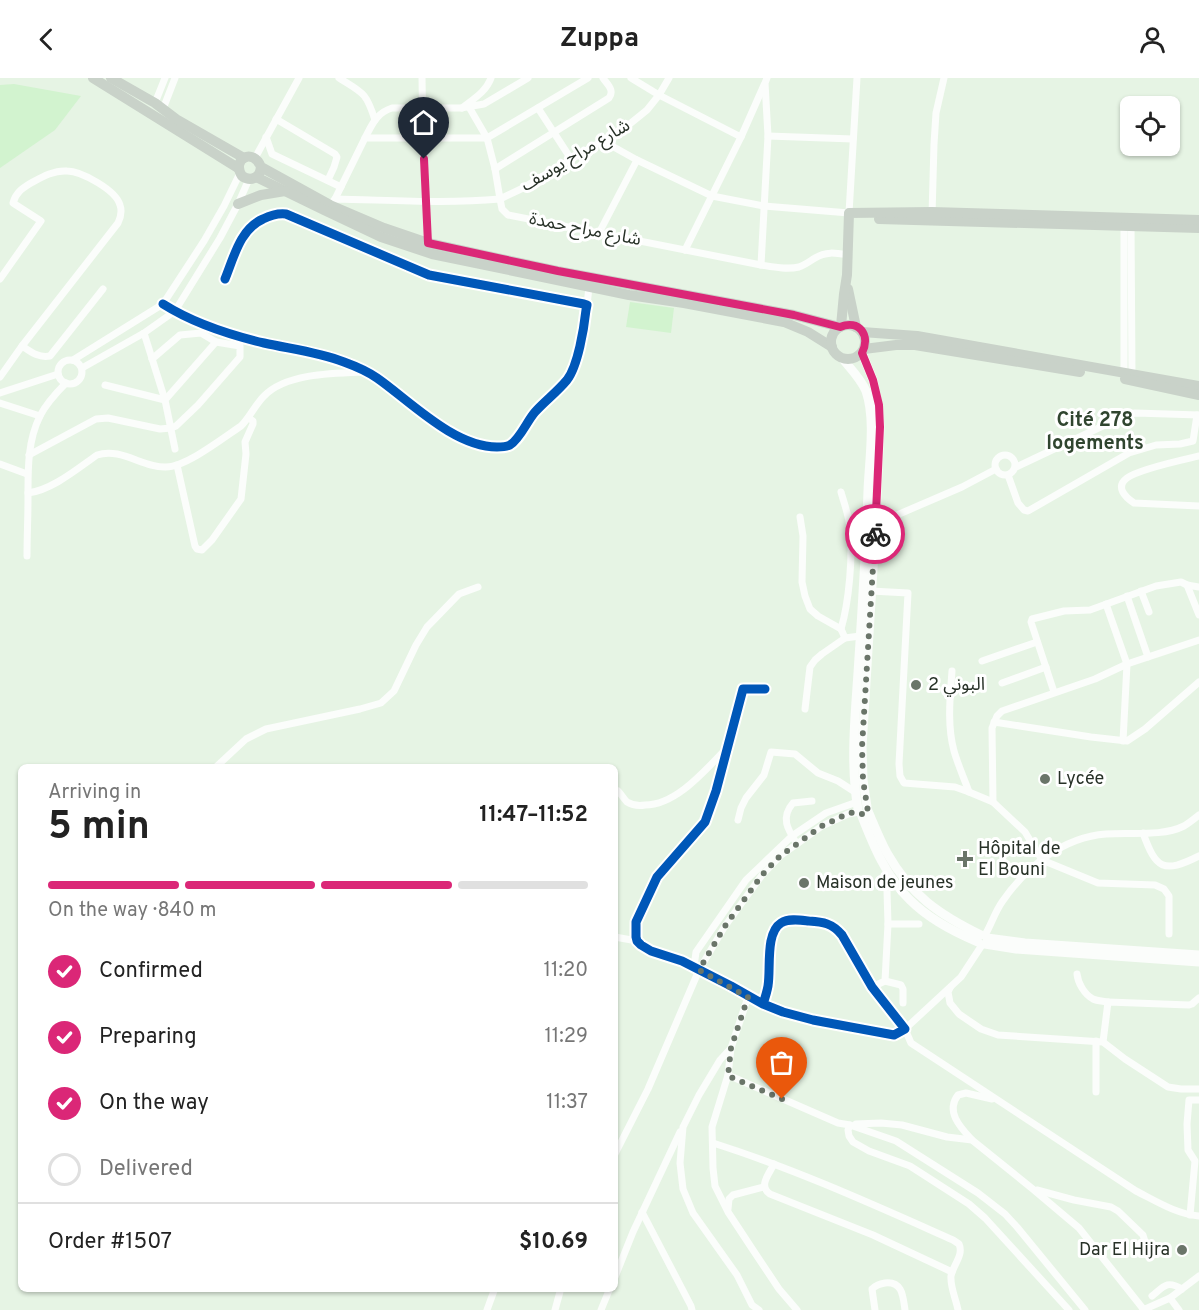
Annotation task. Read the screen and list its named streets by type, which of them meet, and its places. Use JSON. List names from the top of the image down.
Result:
{
  "streets": {
    "street": ["شارع مراح يوسف", "شارع مراح حمدة"]
  },
  "crossings": [
    ["شارع مراح يوسف", "شارع مراح حمدة"]
  ],
  "districts": ["Cité 278 logements"],
  "places": {
    "other": [
      "البوني 2",
      "Lycée",
      "Maison de jeunes",
      "Dar El Hijra"
    ],
    "health": ["Hôpital de El Bouni"]
  },
  "page": {
    "header": "Zuppa",
    "heading": ["5 min", "Arriving in", "11:47–11:52"],
    "panel": ["Order #1507", "$10.69"],
    "bar": "On the way · 840 m",
    "list": [
      ["Confirmed", "11:20"],
      ["Preparing", "11:29"],
      ["On the way", "11:37"],
      "Delivered"
    ]
  }
}
